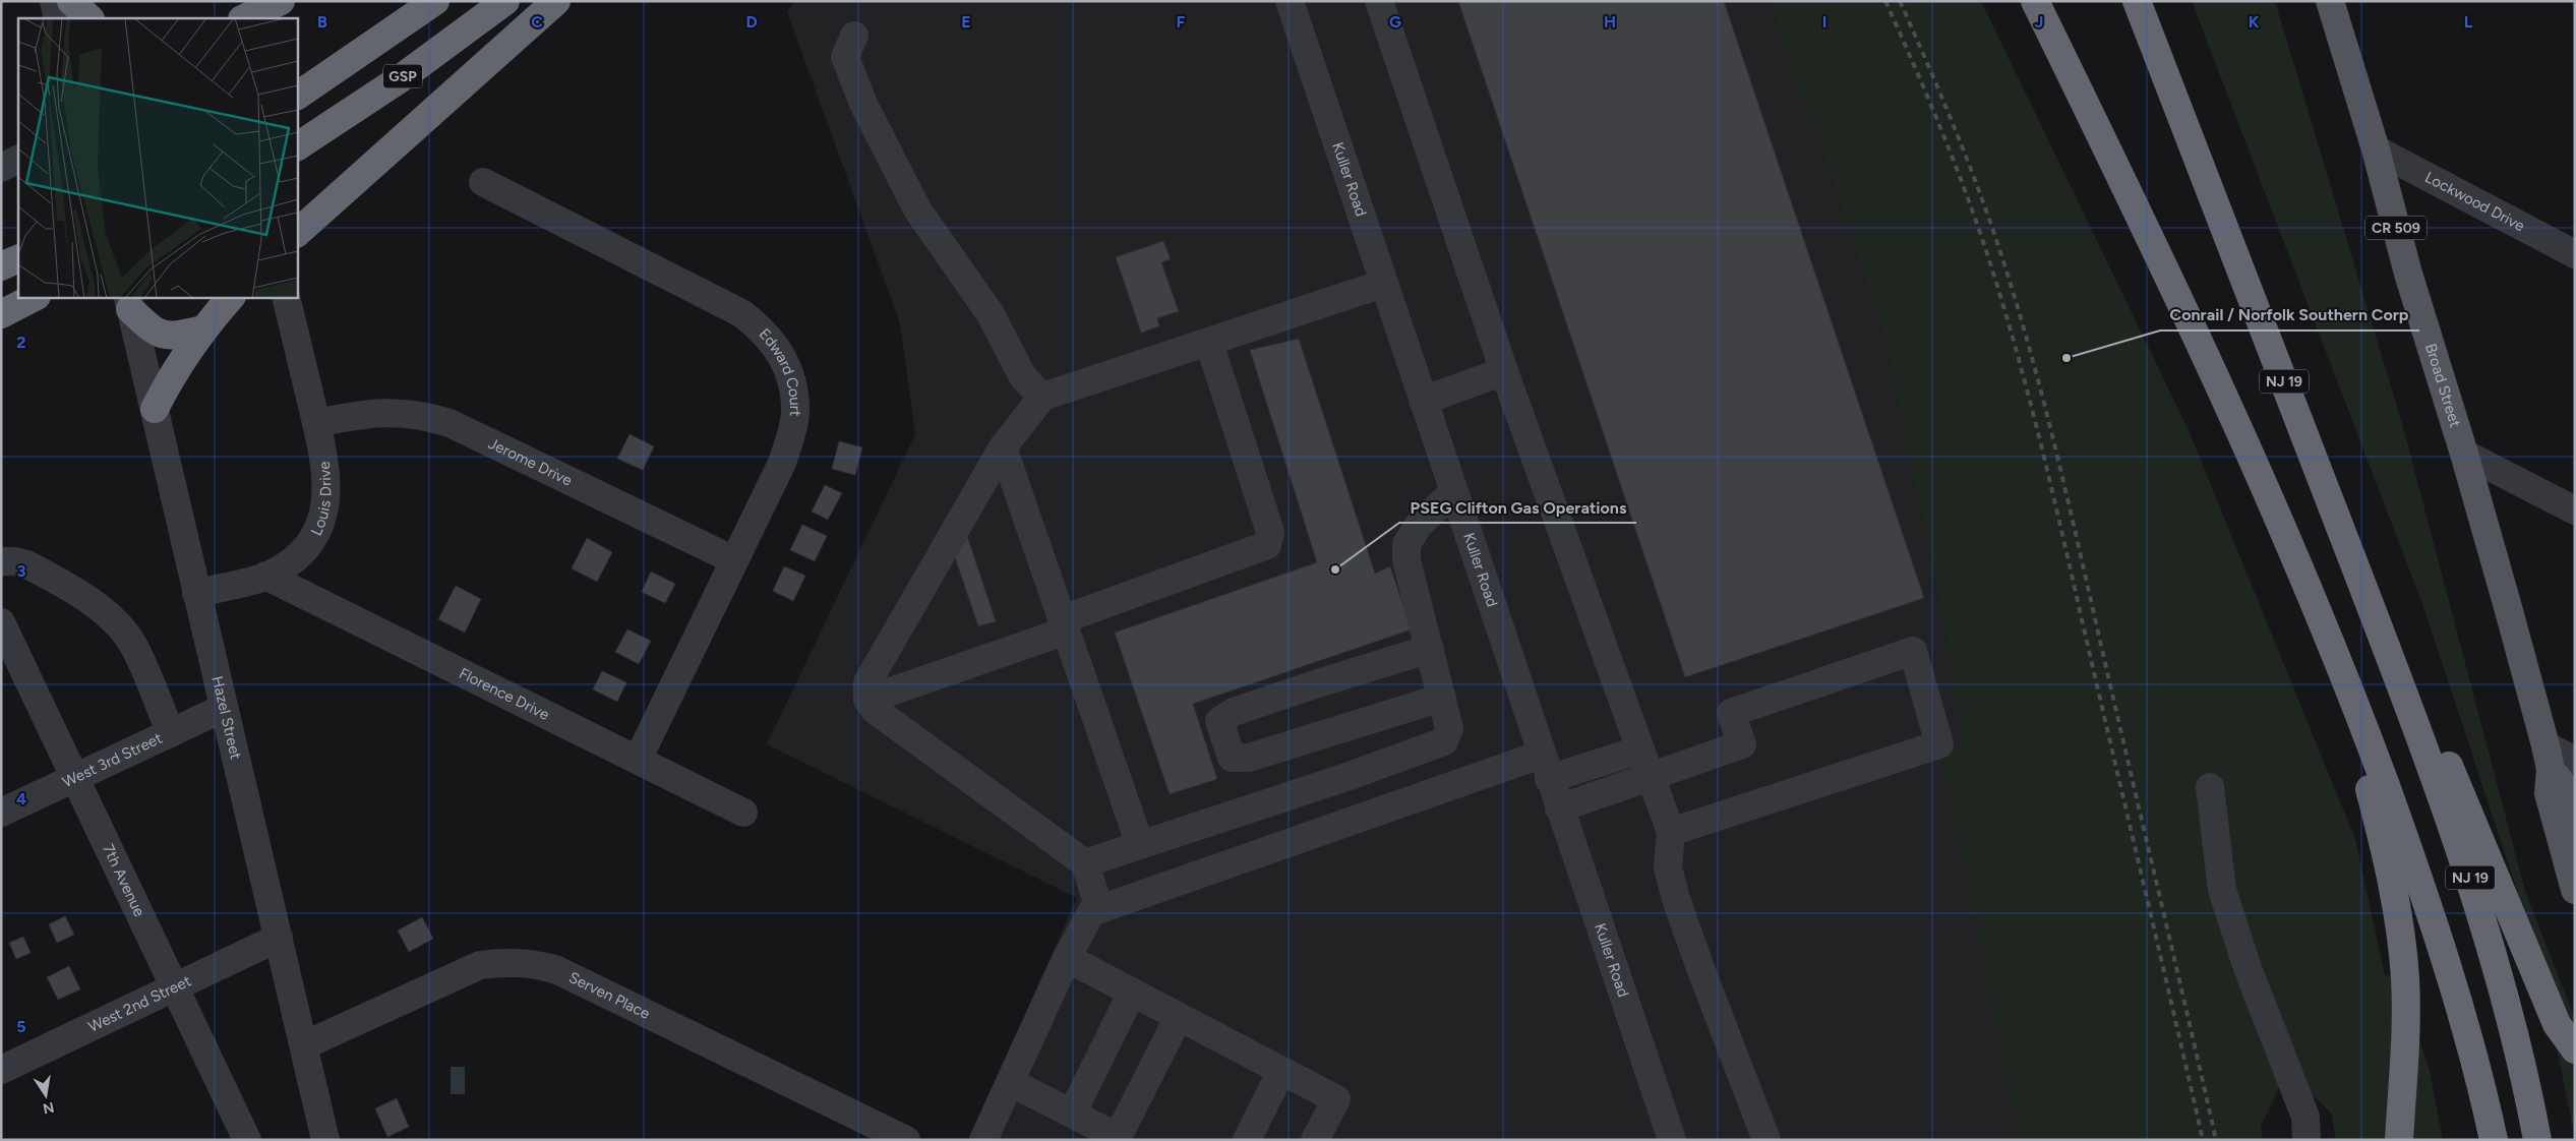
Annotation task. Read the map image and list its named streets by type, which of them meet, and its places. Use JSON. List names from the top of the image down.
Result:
{
  "streets": {
    "highway": ["GSP", "NJ 19"],
    "main road": ["CR 509", "Broad Street"],
    "street": [
      "Kuller Road",
      "Lockwood Drive",
      "Edward Court",
      "Jerome Drive",
      "Louis Drive",
      "Florence Drive",
      "Hazel Street",
      "West 3rd Street",
      "7th Avenue",
      "Serven Place",
      "West 2nd Street"
    ]
  },
  "crossings": [
    ["Lockwood Drive", "Broad Street"],
    ["Edward Court", "Jerome Drive"],
    ["Edward Court", "Florence Drive"],
    ["Jerome Drive", "Louis Drive"],
    ["Louis Drive", "Florence Drive"],
    ["Louis Drive", "Hazel Street"],
    ["Hazel Street", "West 3rd Street"],
    ["Hazel Street", "Serven Place"],
    ["Hazel Street", "West 2nd Street"],
    ["West 3rd Street", "7th Avenue"],
    ["7th Avenue", "West 2nd Street"]
  ],
  "places": ["Conrail / Norfolk Southern Corp", "PSEG Clifton Gas Operations"],
  "north": "bottom",
  "grid": {
    "columns": [
      "B",
      "C",
      "D",
      "E",
      "F",
      "G",
      "H",
      "I",
      "J",
      "K",
      "L"
    ],
    "rows": [
      "2",
      "3",
      "4",
      "5"
    ]
  }
}
